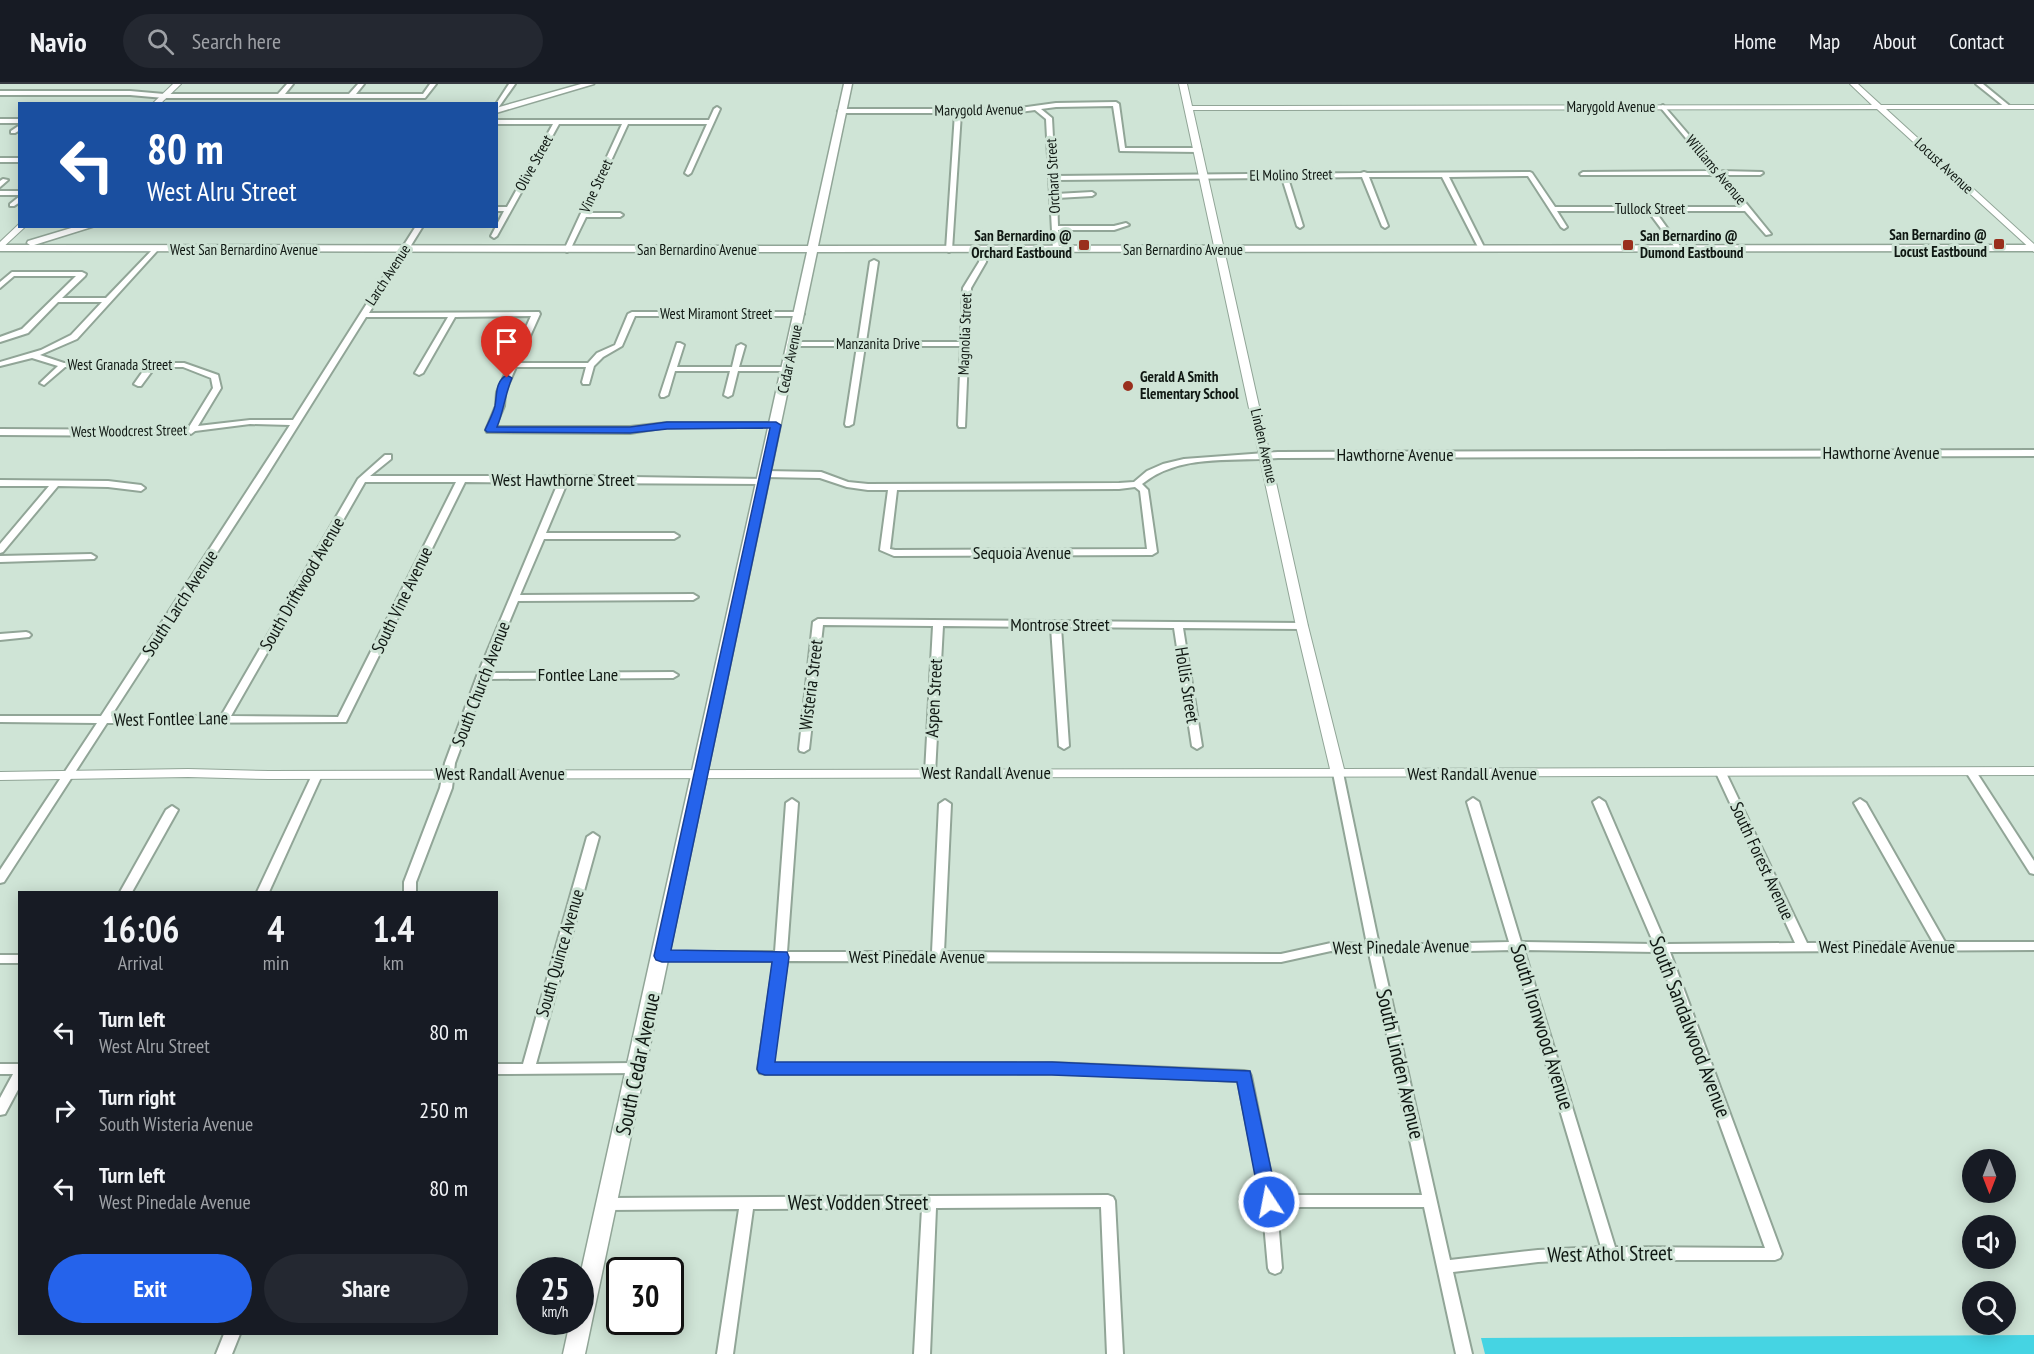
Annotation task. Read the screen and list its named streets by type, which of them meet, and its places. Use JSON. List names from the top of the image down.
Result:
{
  "streets": {
    "main road": [
      "West San Bernardino Avenue",
      "San Bernardino Avenue",
      "Cedar Avenue",
      "South Cedar Avenue"
    ],
    "street": [
      "Marygold Avenue",
      "Olive Street",
      "Locust Avenue",
      "Williams Avenue",
      "El Molino Street",
      "Orchard Street",
      "Vine Street",
      "Tullock Street",
      "Larch Avenue",
      "West Miramont Street",
      "Magnolia Street",
      "Manzanita Drive",
      "West Granada Street",
      "West Woodcrest Street",
      "Linden Avenue",
      "Hawthorne Avenue",
      "West Hawthorne Street",
      "Sequoia Avenue",
      "South Driftwood Avenue",
      "South Vine Avenue",
      "South Larch Avenue",
      "Montrose Street",
      "Fontlee Lane",
      "South Church Avenue",
      "Wisteria Street",
      "Hollis Street",
      "Aspen Street",
      "West Fontlee Lane",
      "West Randall Avenue",
      "South Forest Avenue",
      "West Pinedale Avenue",
      "South Quince Avenue",
      "South Ironwood Avenue",
      "South Sandalwood Avenue",
      "South Linden Avenue",
      "West Vodden Street",
      "West Athol Street"
    ]
  },
  "crossings": [
    ["Marygold Avenue", "Locust Avenue"],
    ["Marygold Avenue", "Williams Avenue"],
    ["Marygold Avenue", "Orchard Street"],
    ["Marygold Avenue", "Cedar Avenue"],
    ["Marygold Avenue", "Linden Avenue"],
    ["Locust Avenue", "San Bernardino Avenue"],
    ["Williams Avenue", "Tullock Street"],
    ["El Molino Street", "Orchard Street"],
    ["El Molino Street", "Tullock Street"],
    ["El Molino Street", "Linden Avenue"],
    ["Orchard Street", "San Bernardino Avenue"],
    ["Vine Street", "San Bernardino Avenue"],
    ["West San Bernardino Avenue", "San Bernardino Avenue"],
    ["San Bernardino Avenue", "Larch Avenue"],
    ["San Bernardino Avenue", "Magnolia Street"],
    ["San Bernardino Avenue", "Cedar Avenue"],
    ["San Bernardino Avenue", "Linden Avenue"],
    ["Larch Avenue", "South Larch Avenue"],
    ["West Miramont Street", "Cedar Avenue"],
    ["Magnolia Street", "Manzanita Drive"],
    ["Manzanita Drive", "Cedar Avenue"],
    ["Cedar Avenue", "West Hawthorne Street"],
    ["Cedar Avenue", "West Randall Avenue"],
    ["Cedar Avenue", "South Cedar Avenue"],
    ["West Granada Street", "West Woodcrest Street"],
    ["West Woodcrest Street", "South Larch Avenue"],
    ["Linden Avenue", "Hawthorne Avenue"],
    ["Linden Avenue", "Montrose Street"],
    ["Linden Avenue", "West Randall Avenue"],
    ["Linden Avenue", "South Linden Avenue"],
    ["Hawthorne Avenue", "Sequoia Avenue"],
    ["West Hawthorne Street", "South Driftwood Avenue"],
    ["West Hawthorne Street", "South Vine Avenue"],
    ["West Hawthorne Street", "South Church Avenue"],
    ["South Driftwood Avenue", "West Fontlee Lane"],
    ["South Vine Avenue", "West Fontlee Lane"],
    ["South Larch Avenue", "West Fontlee Lane"],
    ["South Larch Avenue", "West Randall Avenue"],
    ["Montrose Street", "Wisteria Street"],
    ["Montrose Street", "Hollis Street"],
    ["Montrose Street", "Aspen Street"],
    ["Fontlee Lane", "South Church Avenue"],
    ["South Church Avenue", "West Randall Avenue"],
    ["Aspen Street", "West Randall Avenue"],
    ["West Randall Avenue", "South Forest Avenue"],
    ["West Randall Avenue", "South Cedar Avenue"],
    ["West Randall Avenue", "South Linden Avenue"],
    ["South Forest Avenue", "West Pinedale Avenue"],
    ["West Pinedale Avenue", "South Ironwood Avenue"],
    ["West Pinedale Avenue", "South Sandalwood Avenue"],
    ["West Pinedale Avenue", "South Cedar Avenue"],
    ["West Pinedale Avenue", "South Linden Avenue"],
    ["South Ironwood Avenue", "West Athol Street"],
    ["South Sandalwood Avenue", "West Athol Street"],
    ["South Cedar Avenue", "West Vodden Street"],
    ["South Linden Avenue", "West Athol Street"]
  ],
  "places": {
    "transit": ["San Bernardino @ Locust Eastbound", "San Bernardino @ Orchard Eastbound", "San Bernardino @ Dumond Eastbound"],
    "other": ["Gerald A Smith Elementary School"]
  },
  "north": "bottom",
  "page": {
    "header": "Navio",
    "search": "Search here",
    "nav": [
      "Home",
      "Map",
      "About",
      "Contact"
    ],
    "turn": ["80 m", "West Alru Street"],
    "eta": [
      "16:06",
      "Arrival",
      "4",
      "min",
      "1.4",
      "km"
    ],
    "list": [
      {
        "name": "Turn left",
        "note": "West Alru Street",
        "value": "80 m"
      },
      {
        "name": "Turn right",
        "note": "South Wisteria Avenue",
        "value": "250 m"
      },
      {
        "name": "Turn left",
        "note": "West Pinedale Avenue",
        "value": "80 m"
      }
    ],
    "buttons": ["Exit", "Share"],
    "speed": "25 km/h",
    "limit": "30"
  }
}
